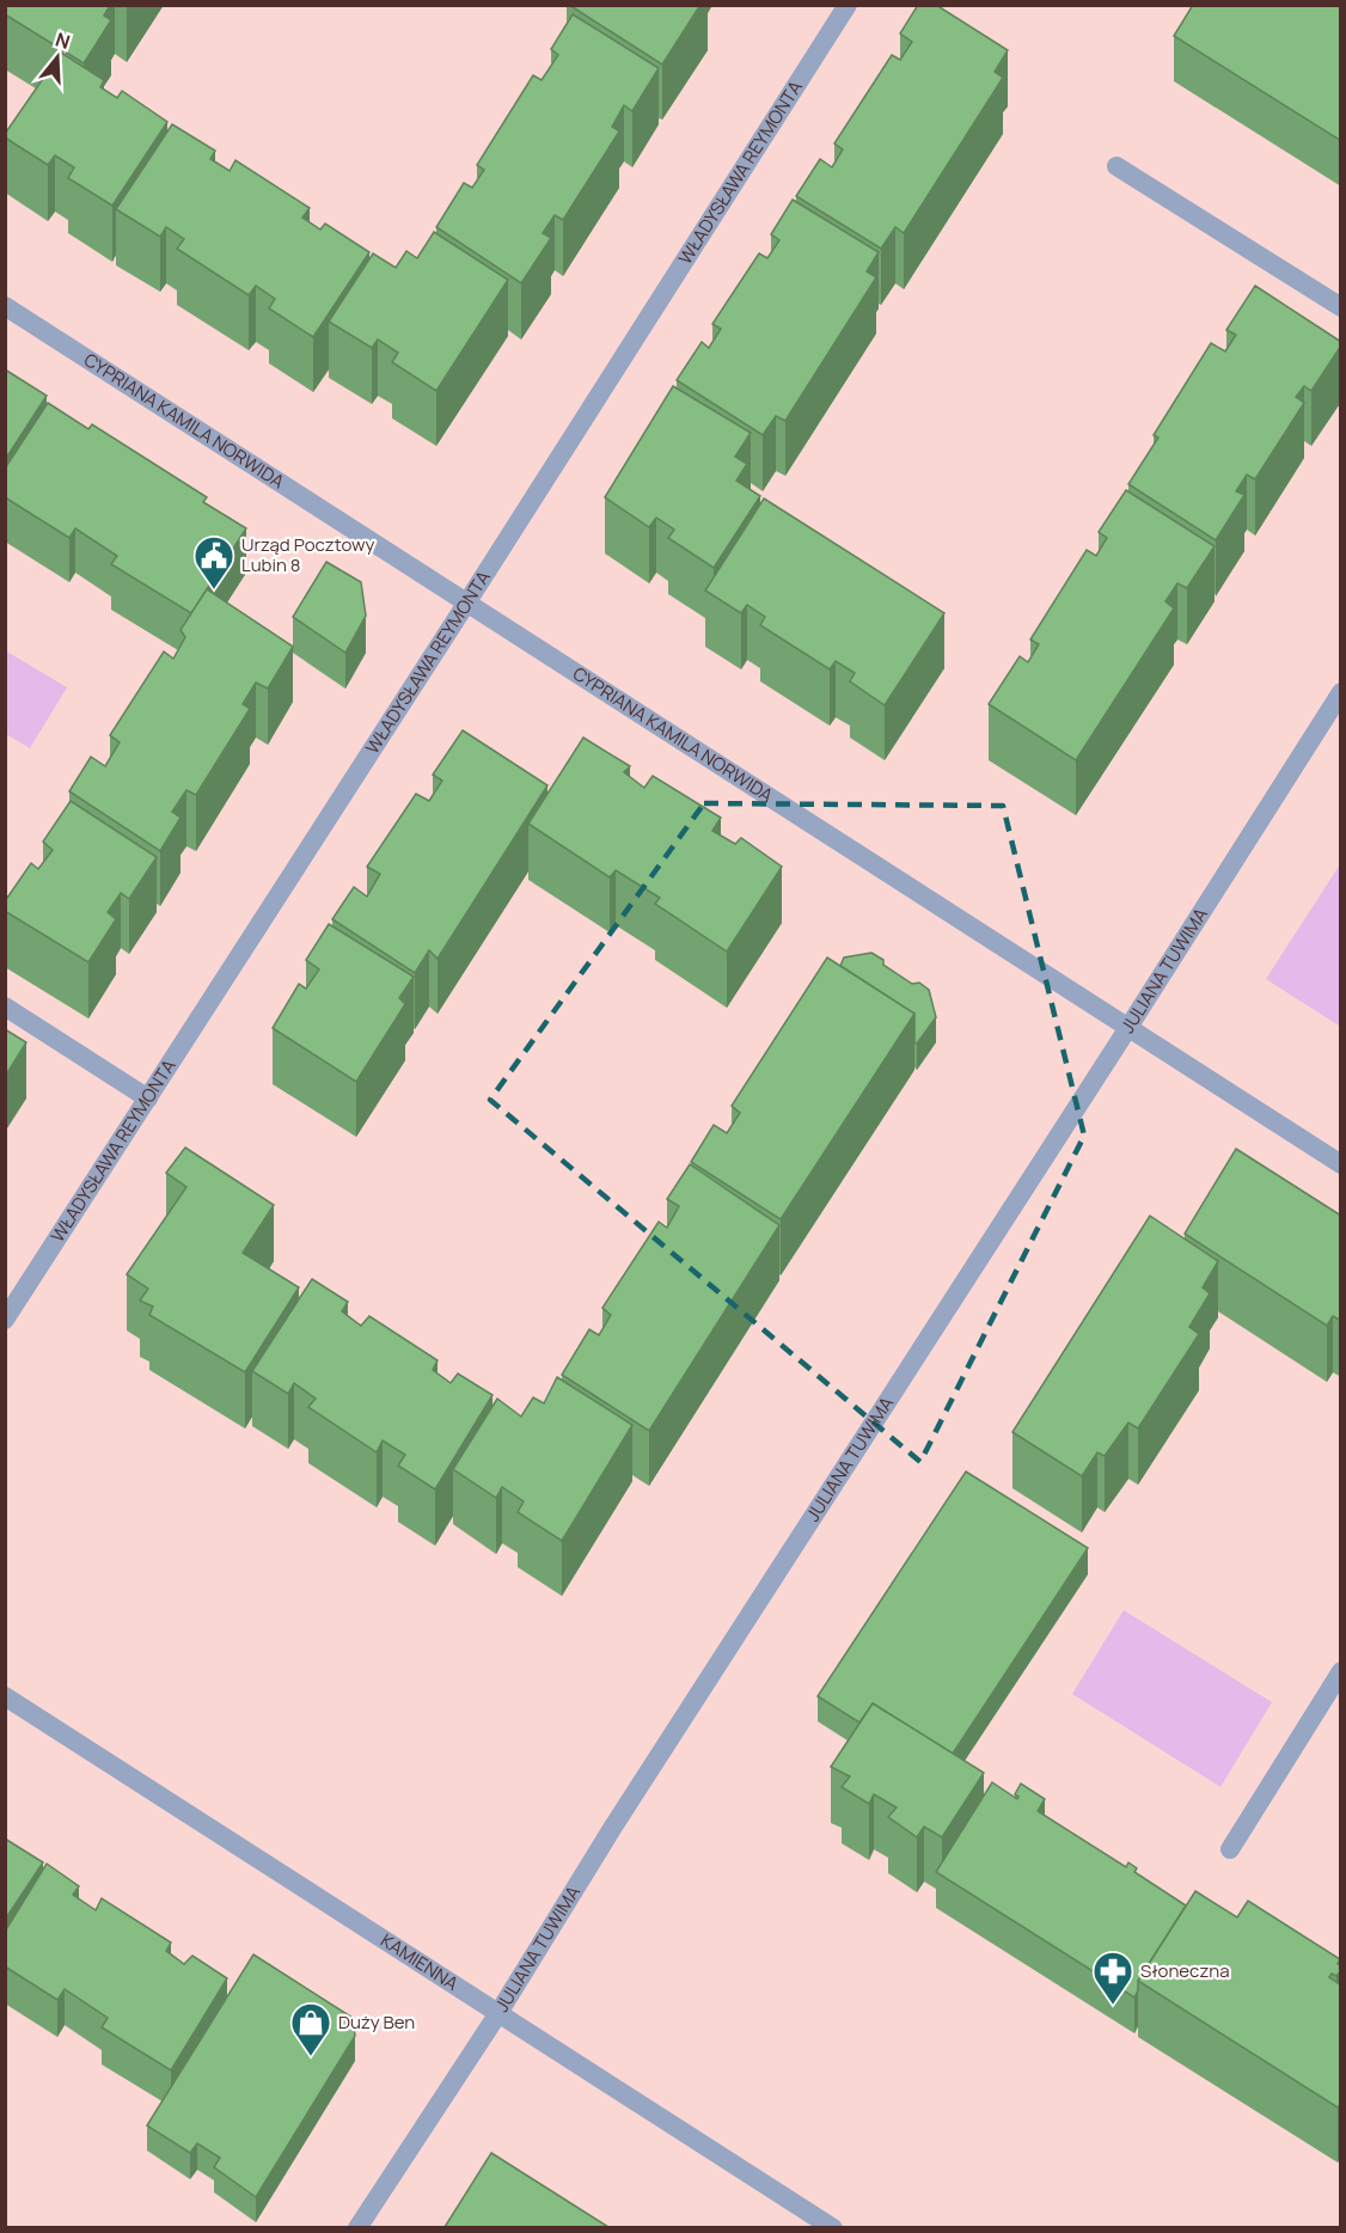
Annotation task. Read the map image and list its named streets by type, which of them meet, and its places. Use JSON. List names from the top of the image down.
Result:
{
  "streets": {
    "street": [
      "WŁADYSŁAWA REYMONTA",
      "CYPRIANA KAMILA NORWIDA",
      "JULIANA TUWIMA",
      "KAMIENNA"
    ]
  },
  "crossings": [
    ["WŁADYSŁAWA REYMONTA", "CYPRIANA KAMILA NORWIDA"],
    ["CYPRIANA KAMILA NORWIDA", "JULIANA TUWIMA"],
    ["JULIANA TUWIMA", "KAMIENNA"]
  ],
  "places": {
    "public building": ["Urząd Pocztowy Lubin 8"],
    "pharmacy": ["Słoneczna"],
    "shop": ["Duży Ben"]
  },
  "north": "top"
}
